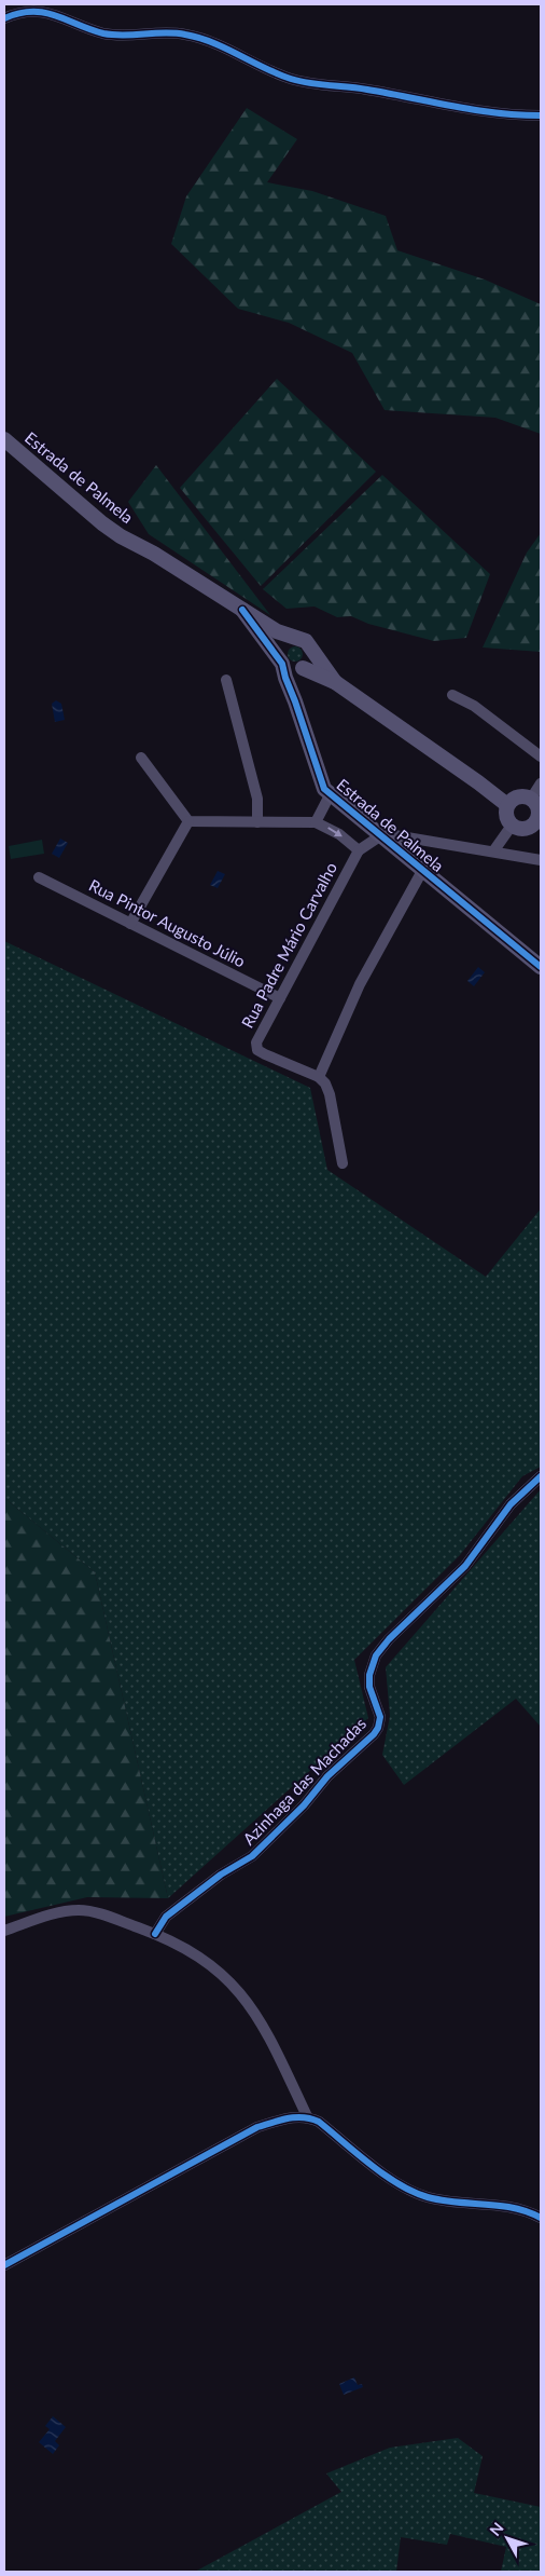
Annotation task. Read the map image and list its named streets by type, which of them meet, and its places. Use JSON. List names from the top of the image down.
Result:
{
  "streets": {
    "street": [
      "Estrada de Palmela",
      "Rua Pintor Augusto Júlio",
      "Rua Padre Mário Carvalho",
      "Azinhaga das Machadas"
    ]
  },
  "crossings": [
    ["Rua Pintor Augusto Júlio", "Rua Padre Mário Carvalho"]
  ],
  "north": "top left"
}
